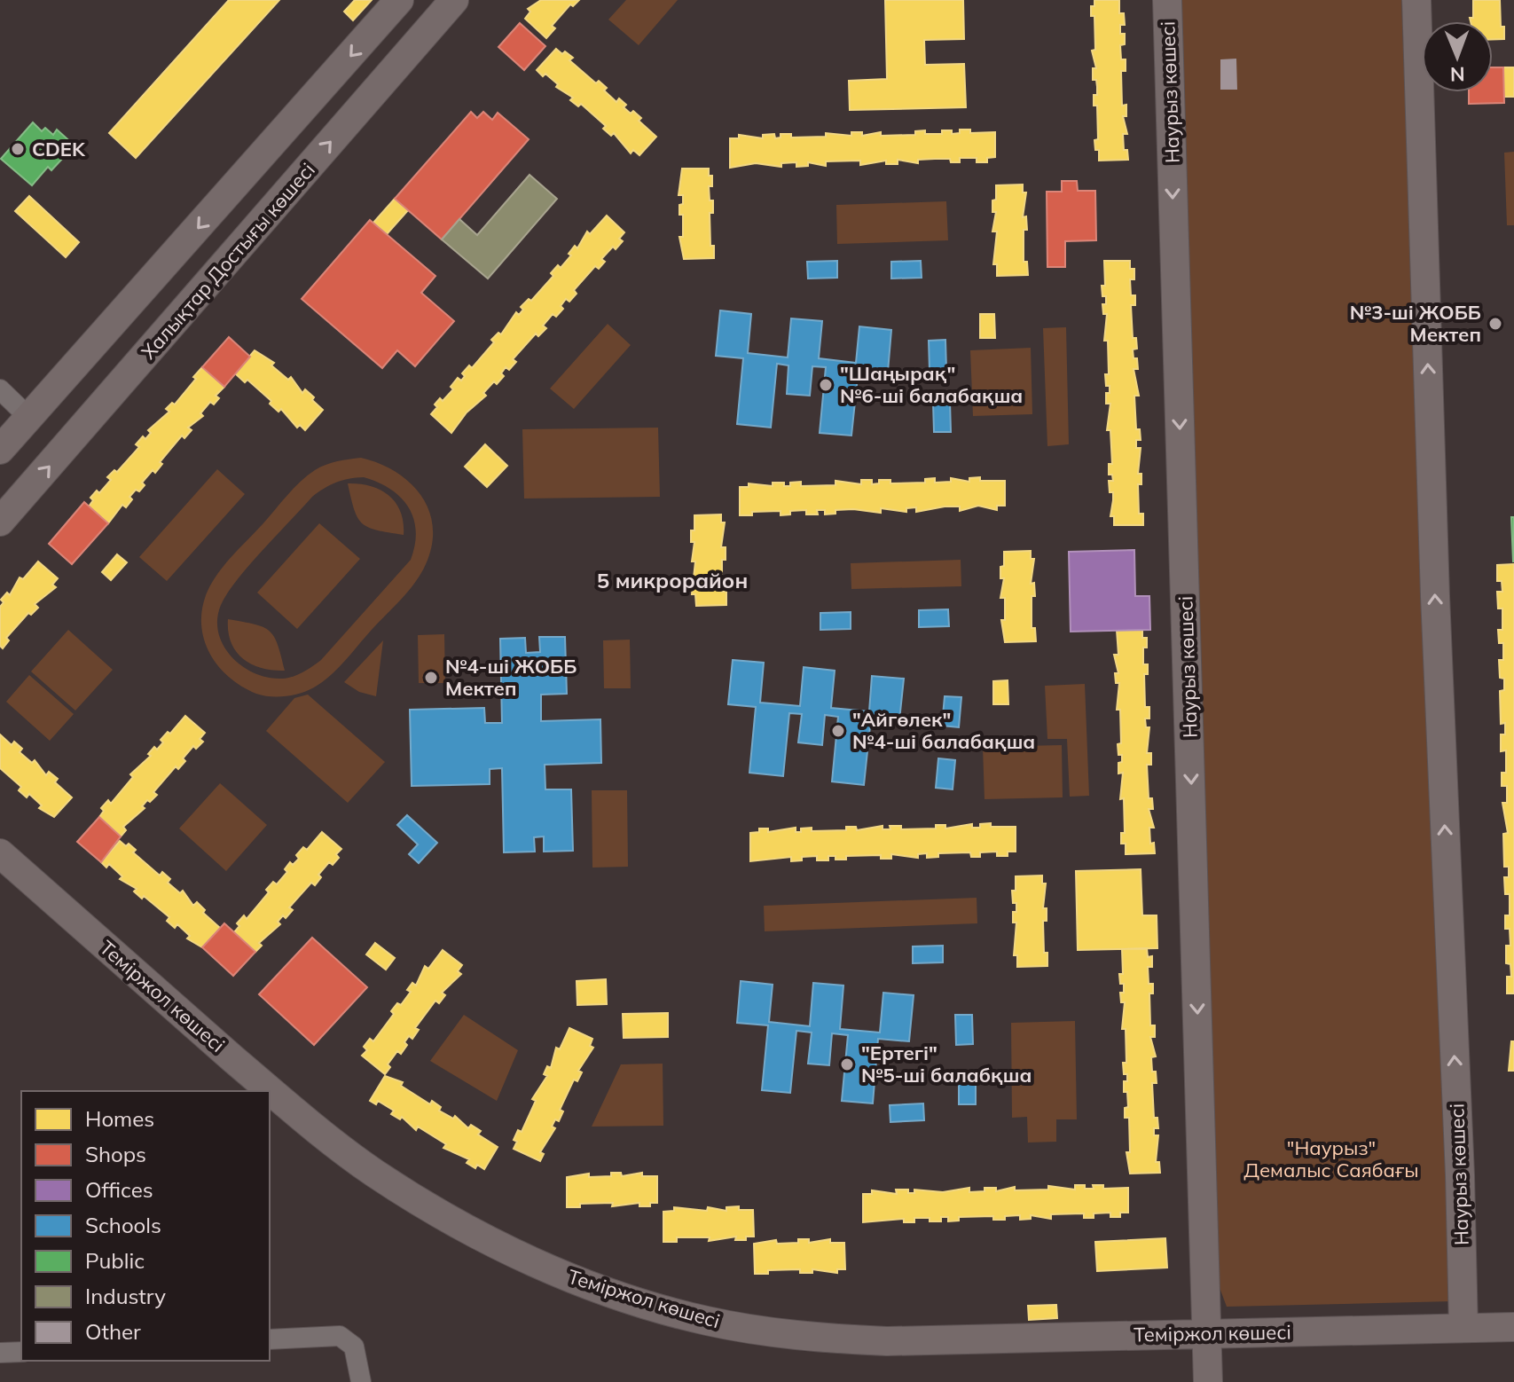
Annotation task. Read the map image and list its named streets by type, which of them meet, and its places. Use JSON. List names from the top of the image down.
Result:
{
  "streets": {
    "street": ["Наурыз көшесі", "Халықтар Достығы көшесі", "Теміржол көшесі"]
  },
  "crossings": [
    ["Наурыз көшесі", "Теміржол көшесі"]
  ],
  "districts": ["5 микрорайон"],
  "parks": ["\"Наурыз\" Демалыс Саябағы"],
  "places": [
    "CDEK",
    "№3-ші ЖОББ Мектеп",
    "\"Шаңырақ\" №6-ші балабақша",
    "№4-ші ЖОББ Мектеп",
    "\"Айгөлек\" №4-ші балабақша",
    "\"Ертегі\" №5-ші балабқша"
  ],
  "legend": [
    "Homes",
    "Shops",
    "Offices",
    "Schools",
    "Public",
    "Industry",
    "Other"
  ],
  "north": "bottom"
}
